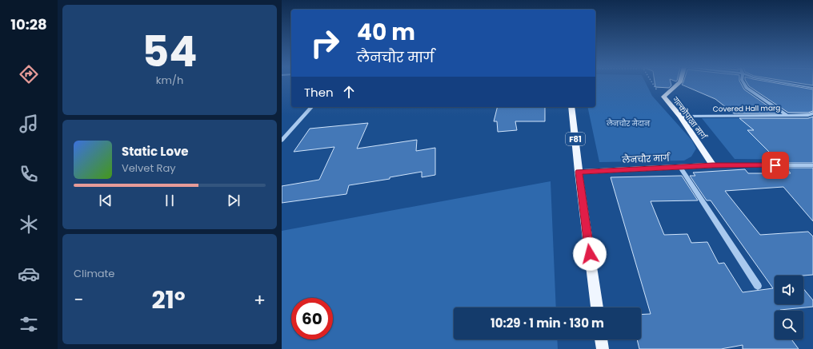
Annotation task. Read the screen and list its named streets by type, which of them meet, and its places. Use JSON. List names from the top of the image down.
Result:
{
  "streets": {
    "main road": ["गल्कोपाखा मार्ग", "F81", "लैनचौर मार्ग"],
    "street": ["Covered Hall marg"]
  },
  "crossings": [
    ["Covered Hall marg", "गल्कोपाखा मार्ग"],
    ["गल्कोपाखा मार्ग", "लैनचौर मार्ग"],
    ["F81", "लैनचौर मार्ग"]
  ],
  "parks": ["लैनचौर मैदान"],
  "page": {
    "tabs": "10:28",
    "tile": [
      ["54", "km/h"],
      "Climate"
    ],
    "turn": ["40 m", "लैनचौर मार्ग"],
    "then": "Then",
    "song": ["Static Love", "Velvet Ray"],
    "heat": ["−", "21°", "+"],
    "limit": "60",
    "trip": "10:29 · 1 min · 130 m"
  }
}
